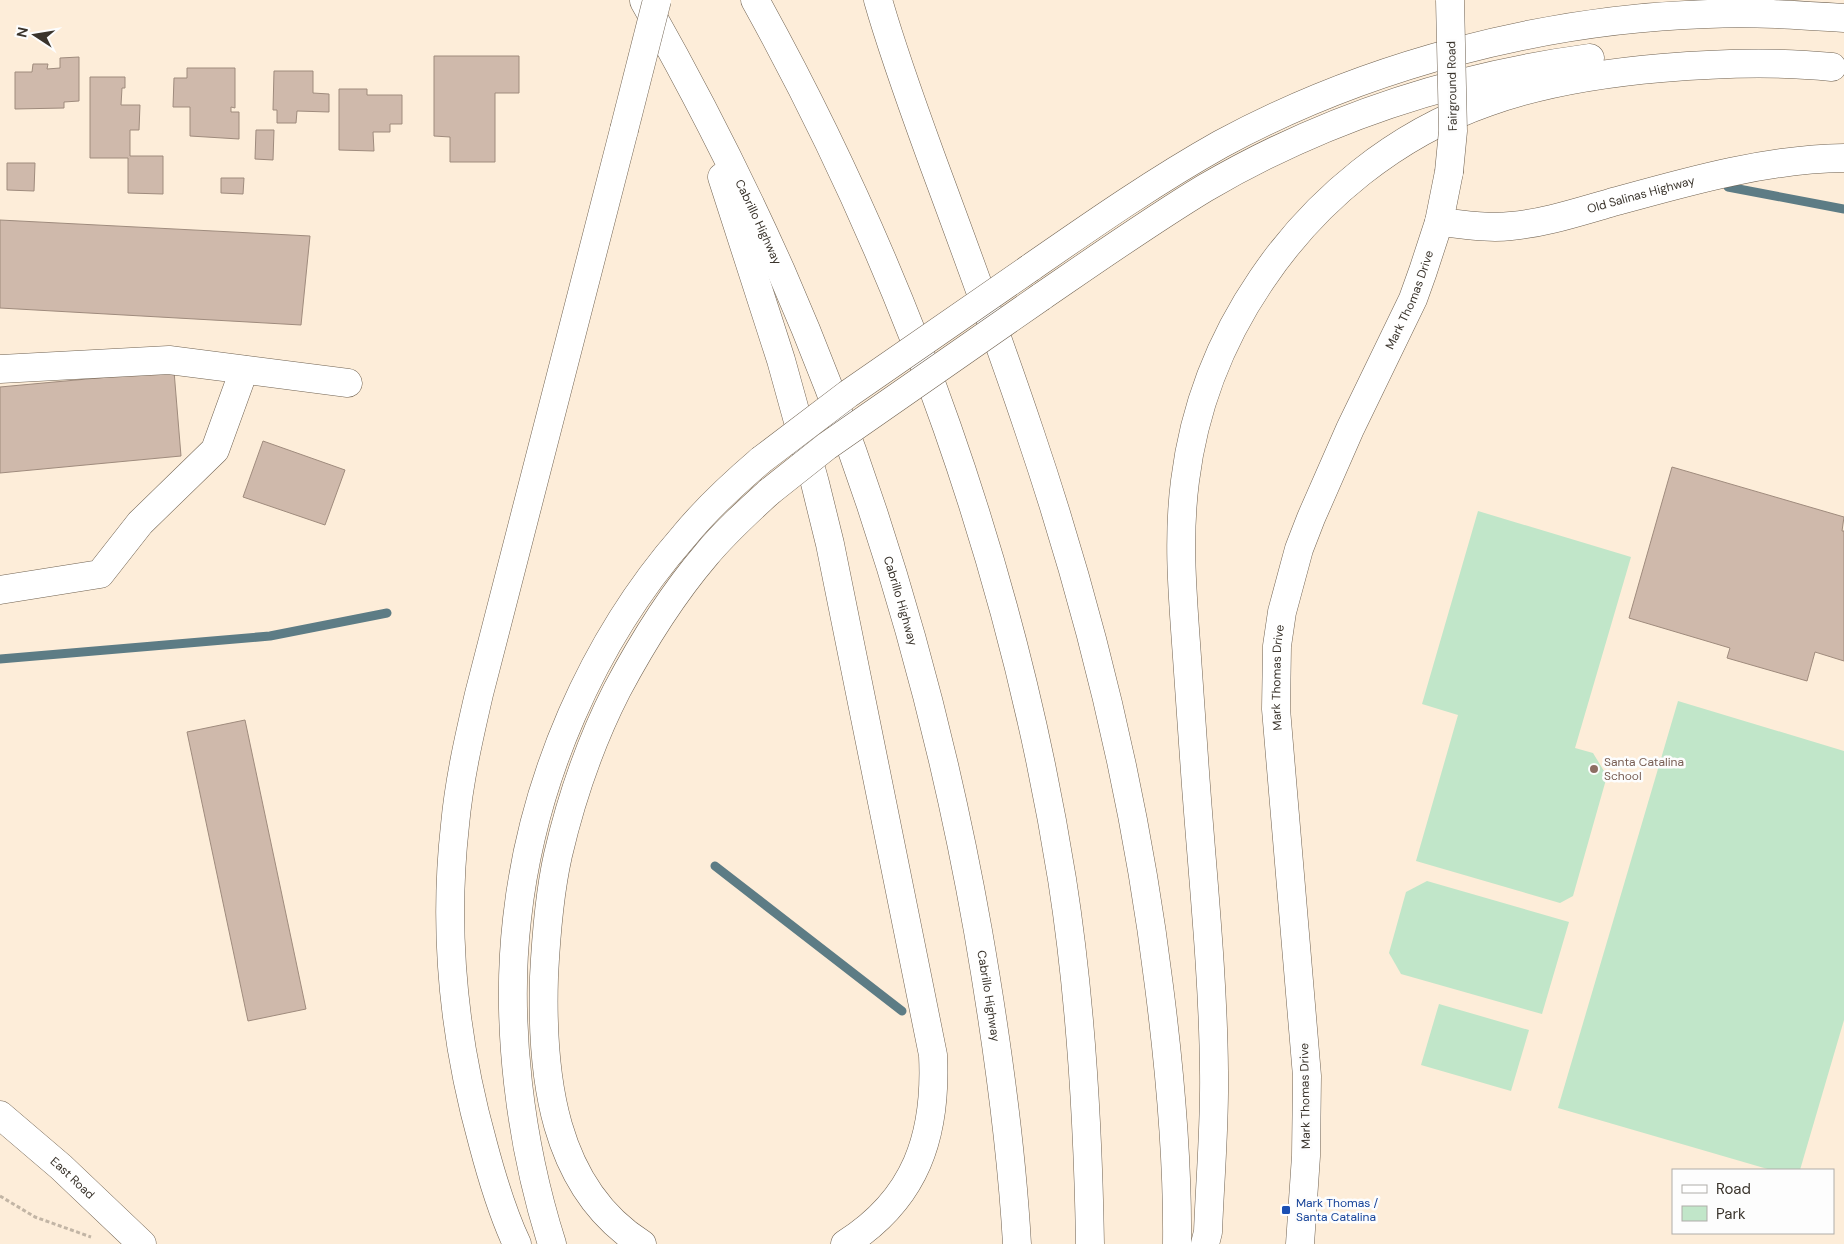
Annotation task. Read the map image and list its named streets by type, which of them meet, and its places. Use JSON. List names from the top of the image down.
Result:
{
  "streets": {
    "main road": [
      "Fairground Road",
      "Old Salinas Highway",
      "Cabrillo Highway",
      "Mark Thomas Drive",
      "East Road"
    ]
  },
  "crossings": [
    ["Fairground Road", "Mark Thomas Drive"],
    ["Old Salinas Highway", "Mark Thomas Drive"]
  ],
  "places": {
    "other": ["Santa Catalina School"],
    "transit": ["Mark Thomas / Santa Catalina"]
  },
  "legend": ["Road", "Park"],
  "north": "left"
}
